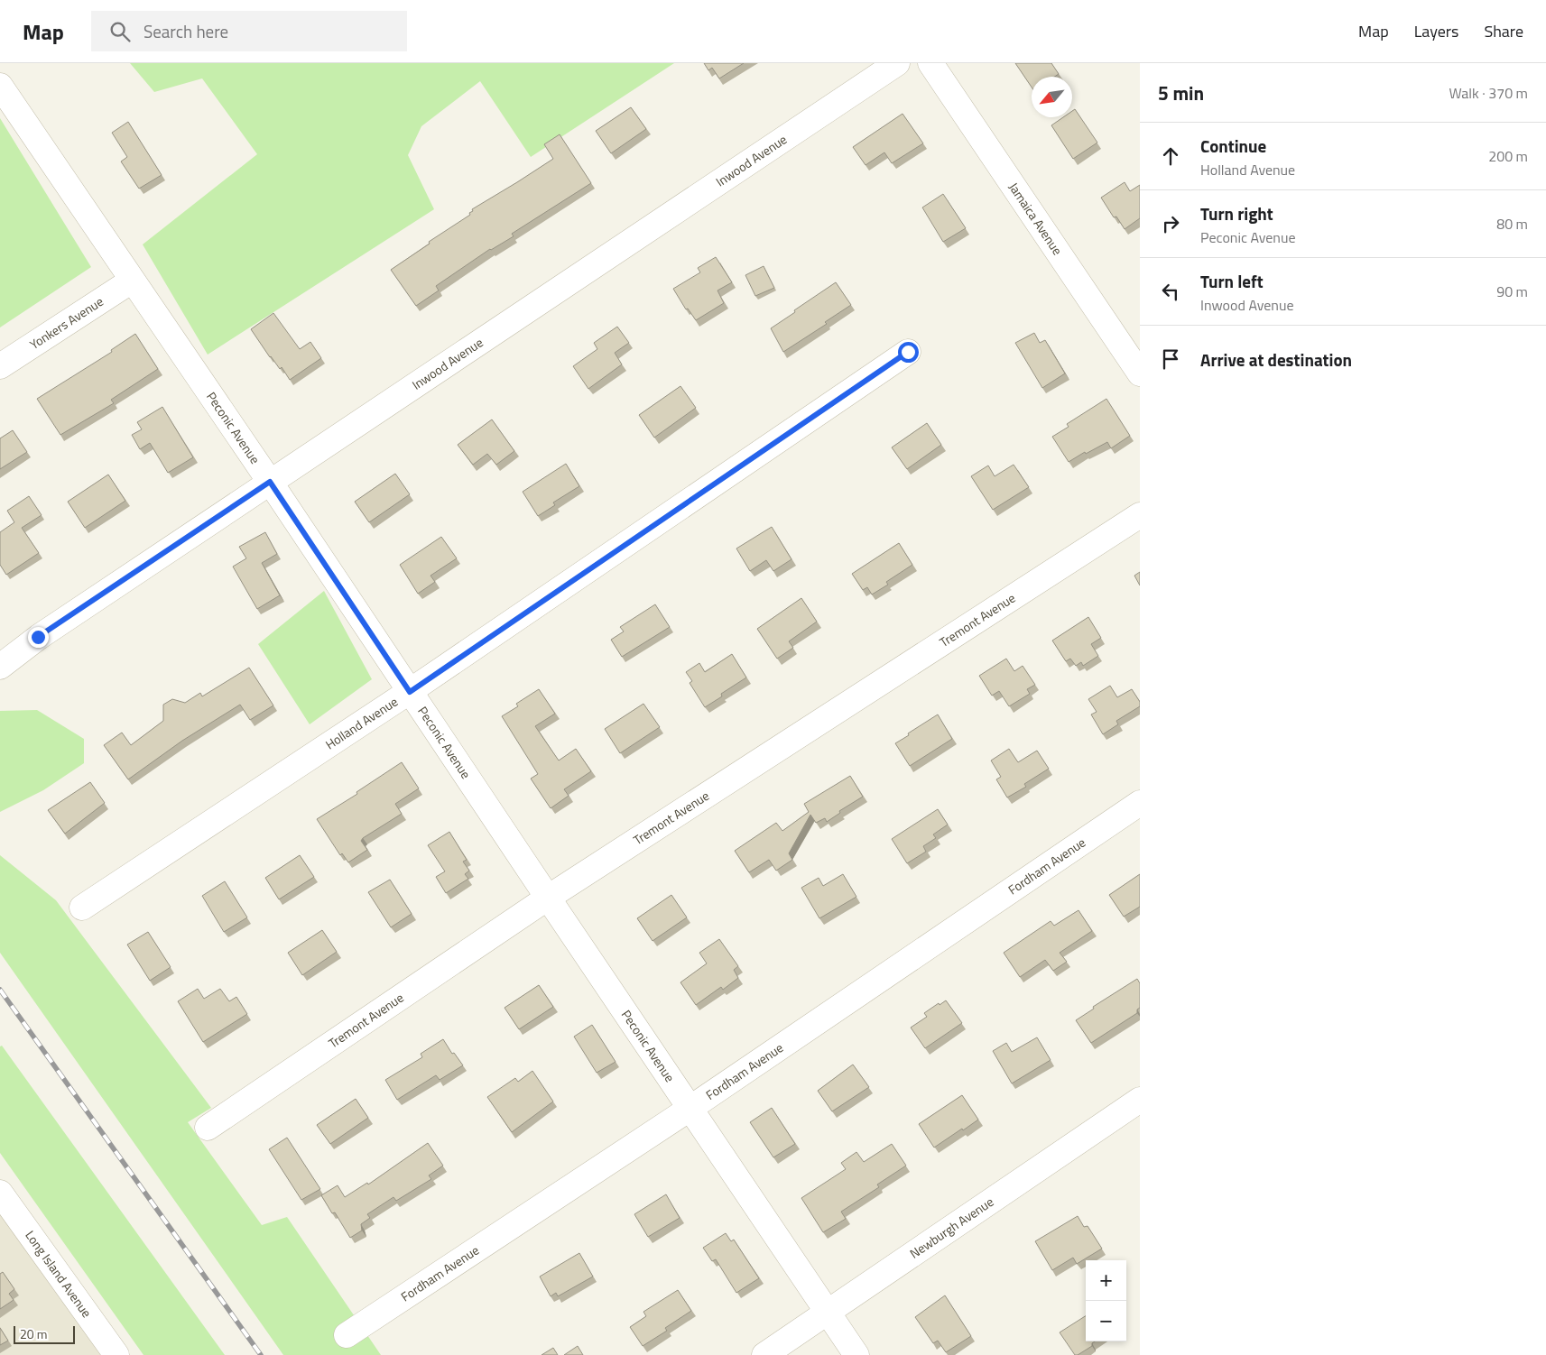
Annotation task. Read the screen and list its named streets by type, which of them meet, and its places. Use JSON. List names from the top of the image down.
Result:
{
  "streets": {
    "street": [
      "Inwood Avenue",
      "Jamaica Avenue",
      "Yonkers Avenue",
      "Peconic Avenue",
      "Tremont Avenue",
      "Holland Avenue",
      "Fordham Avenue",
      "Newburgh Avenue",
      "Long Island Avenue"
    ]
  },
  "crossings": [
    ["Inwood Avenue", "Peconic Avenue"],
    ["Yonkers Avenue", "Peconic Avenue"],
    ["Peconic Avenue", "Tremont Avenue"],
    ["Peconic Avenue", "Holland Avenue"],
    ["Peconic Avenue", "Fordham Avenue"],
    ["Peconic Avenue", "Newburgh Avenue"]
  ],
  "scale_bar": "20 m",
  "north": "bottom left",
  "page": {
    "header": "Map",
    "search": "Search here",
    "nav": ["Map", "Layers", "Share"],
    "heading": ["5 min", "Walk · 370 m"],
    "list": [
      ["Continue", "Holland Avenue", "200 m"],
      ["Turn right", "Peconic Avenue", "80 m"],
      ["Turn left", "Inwood Avenue", "90 m"],
      "Arrive at destination"
    ],
    "map_buttons": ["+", "−"],
    "scale": "20 m"
  }
}
